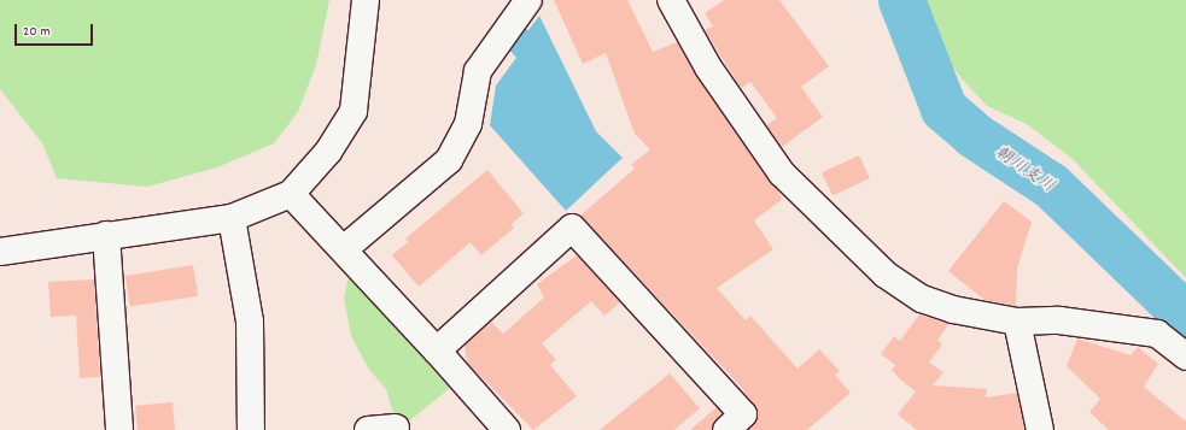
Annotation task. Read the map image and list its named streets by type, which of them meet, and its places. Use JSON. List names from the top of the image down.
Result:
{
  "water": ["朝川支川"],
  "scale_bar": "20 m"
}
